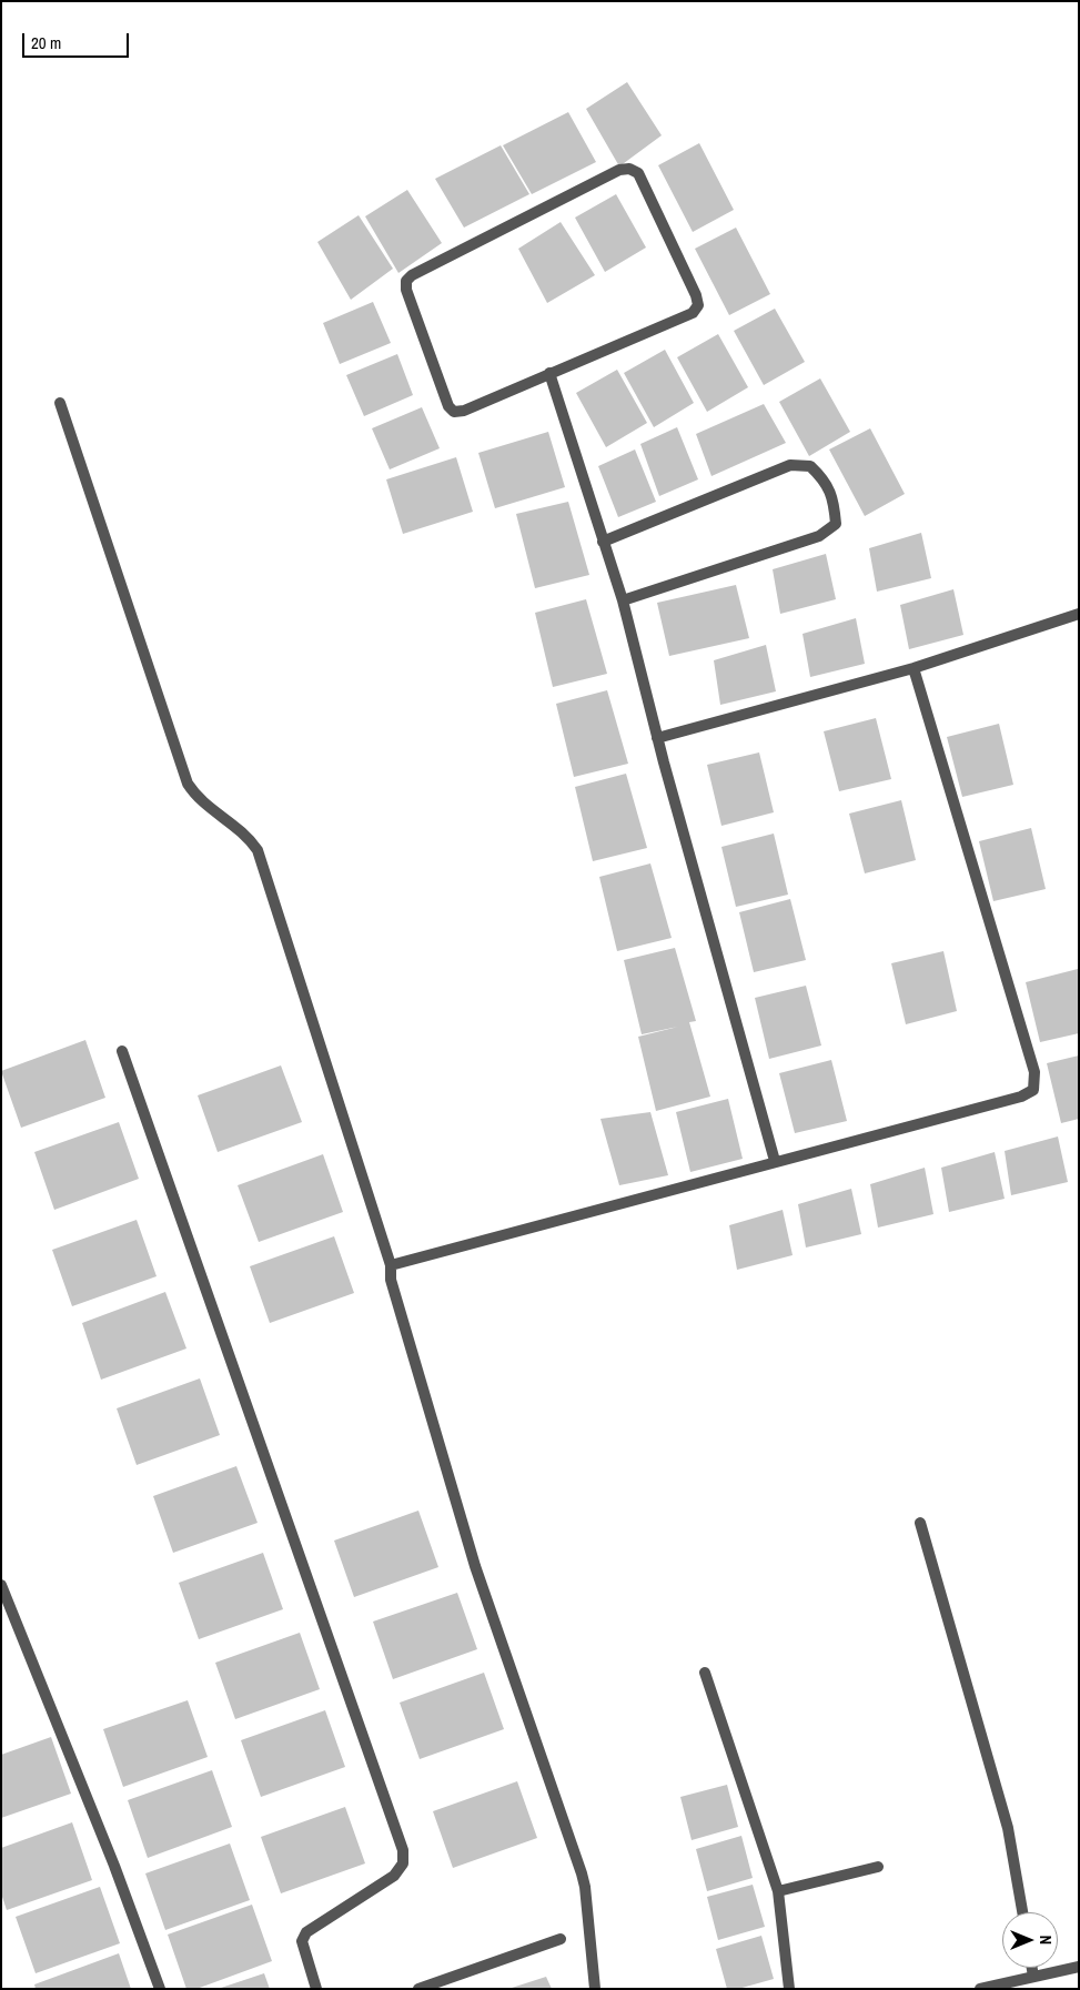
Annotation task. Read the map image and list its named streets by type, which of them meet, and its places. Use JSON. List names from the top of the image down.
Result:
{
  "scale_bar": "20 m",
  "north": "right"
}
